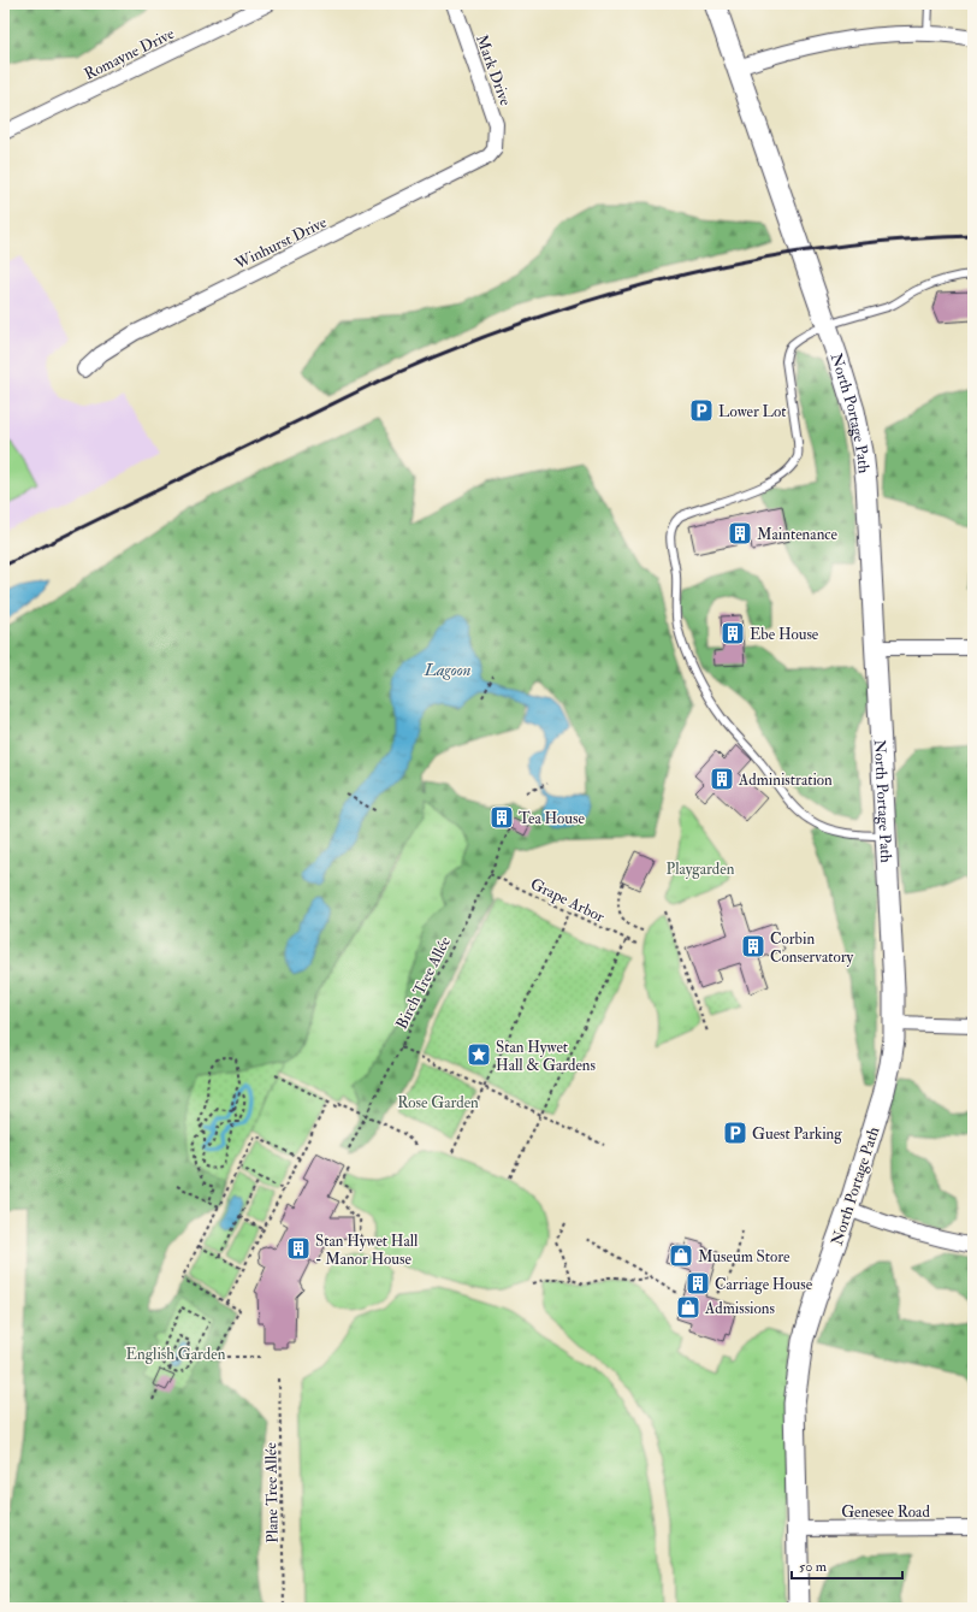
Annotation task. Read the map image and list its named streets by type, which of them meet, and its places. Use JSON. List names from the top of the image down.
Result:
{
  "streets": {
    "main road": ["North Portage Path"],
    "street": [
      "Romayne Drive",
      "Mark Drive",
      "Winhurst Drive",
      "Genesee Road"
    ],
    "path": ["Grape Arbor", "Birch Tree Allée", "Plane Tree Allée"]
  },
  "crossings": [
    ["Mark Drive", "Winhurst Drive"],
    ["North Portage Path", "Genesee Road"],
    ["Grape Arbor", "Birch Tree Allée"]
  ],
  "water": ["Lagoon"],
  "parks": ["Playgarden", "Rose Garden", "English Garden"],
  "places": {
    "parking": ["Lower Lot", "Guest Parking"],
    "building": [
      "Maintenance",
      "Ebe House",
      "Administration",
      "Tea House",
      "Corbin Conservatory",
      "Stan Hywet Hall - Manor House",
      "Carriage House"
    ],
    "place": ["Stan Hywet Hall & Gardens"],
    "shop": ["Museum Store", "Admissions"]
  },
  "scale_bar": "50 m"
}
